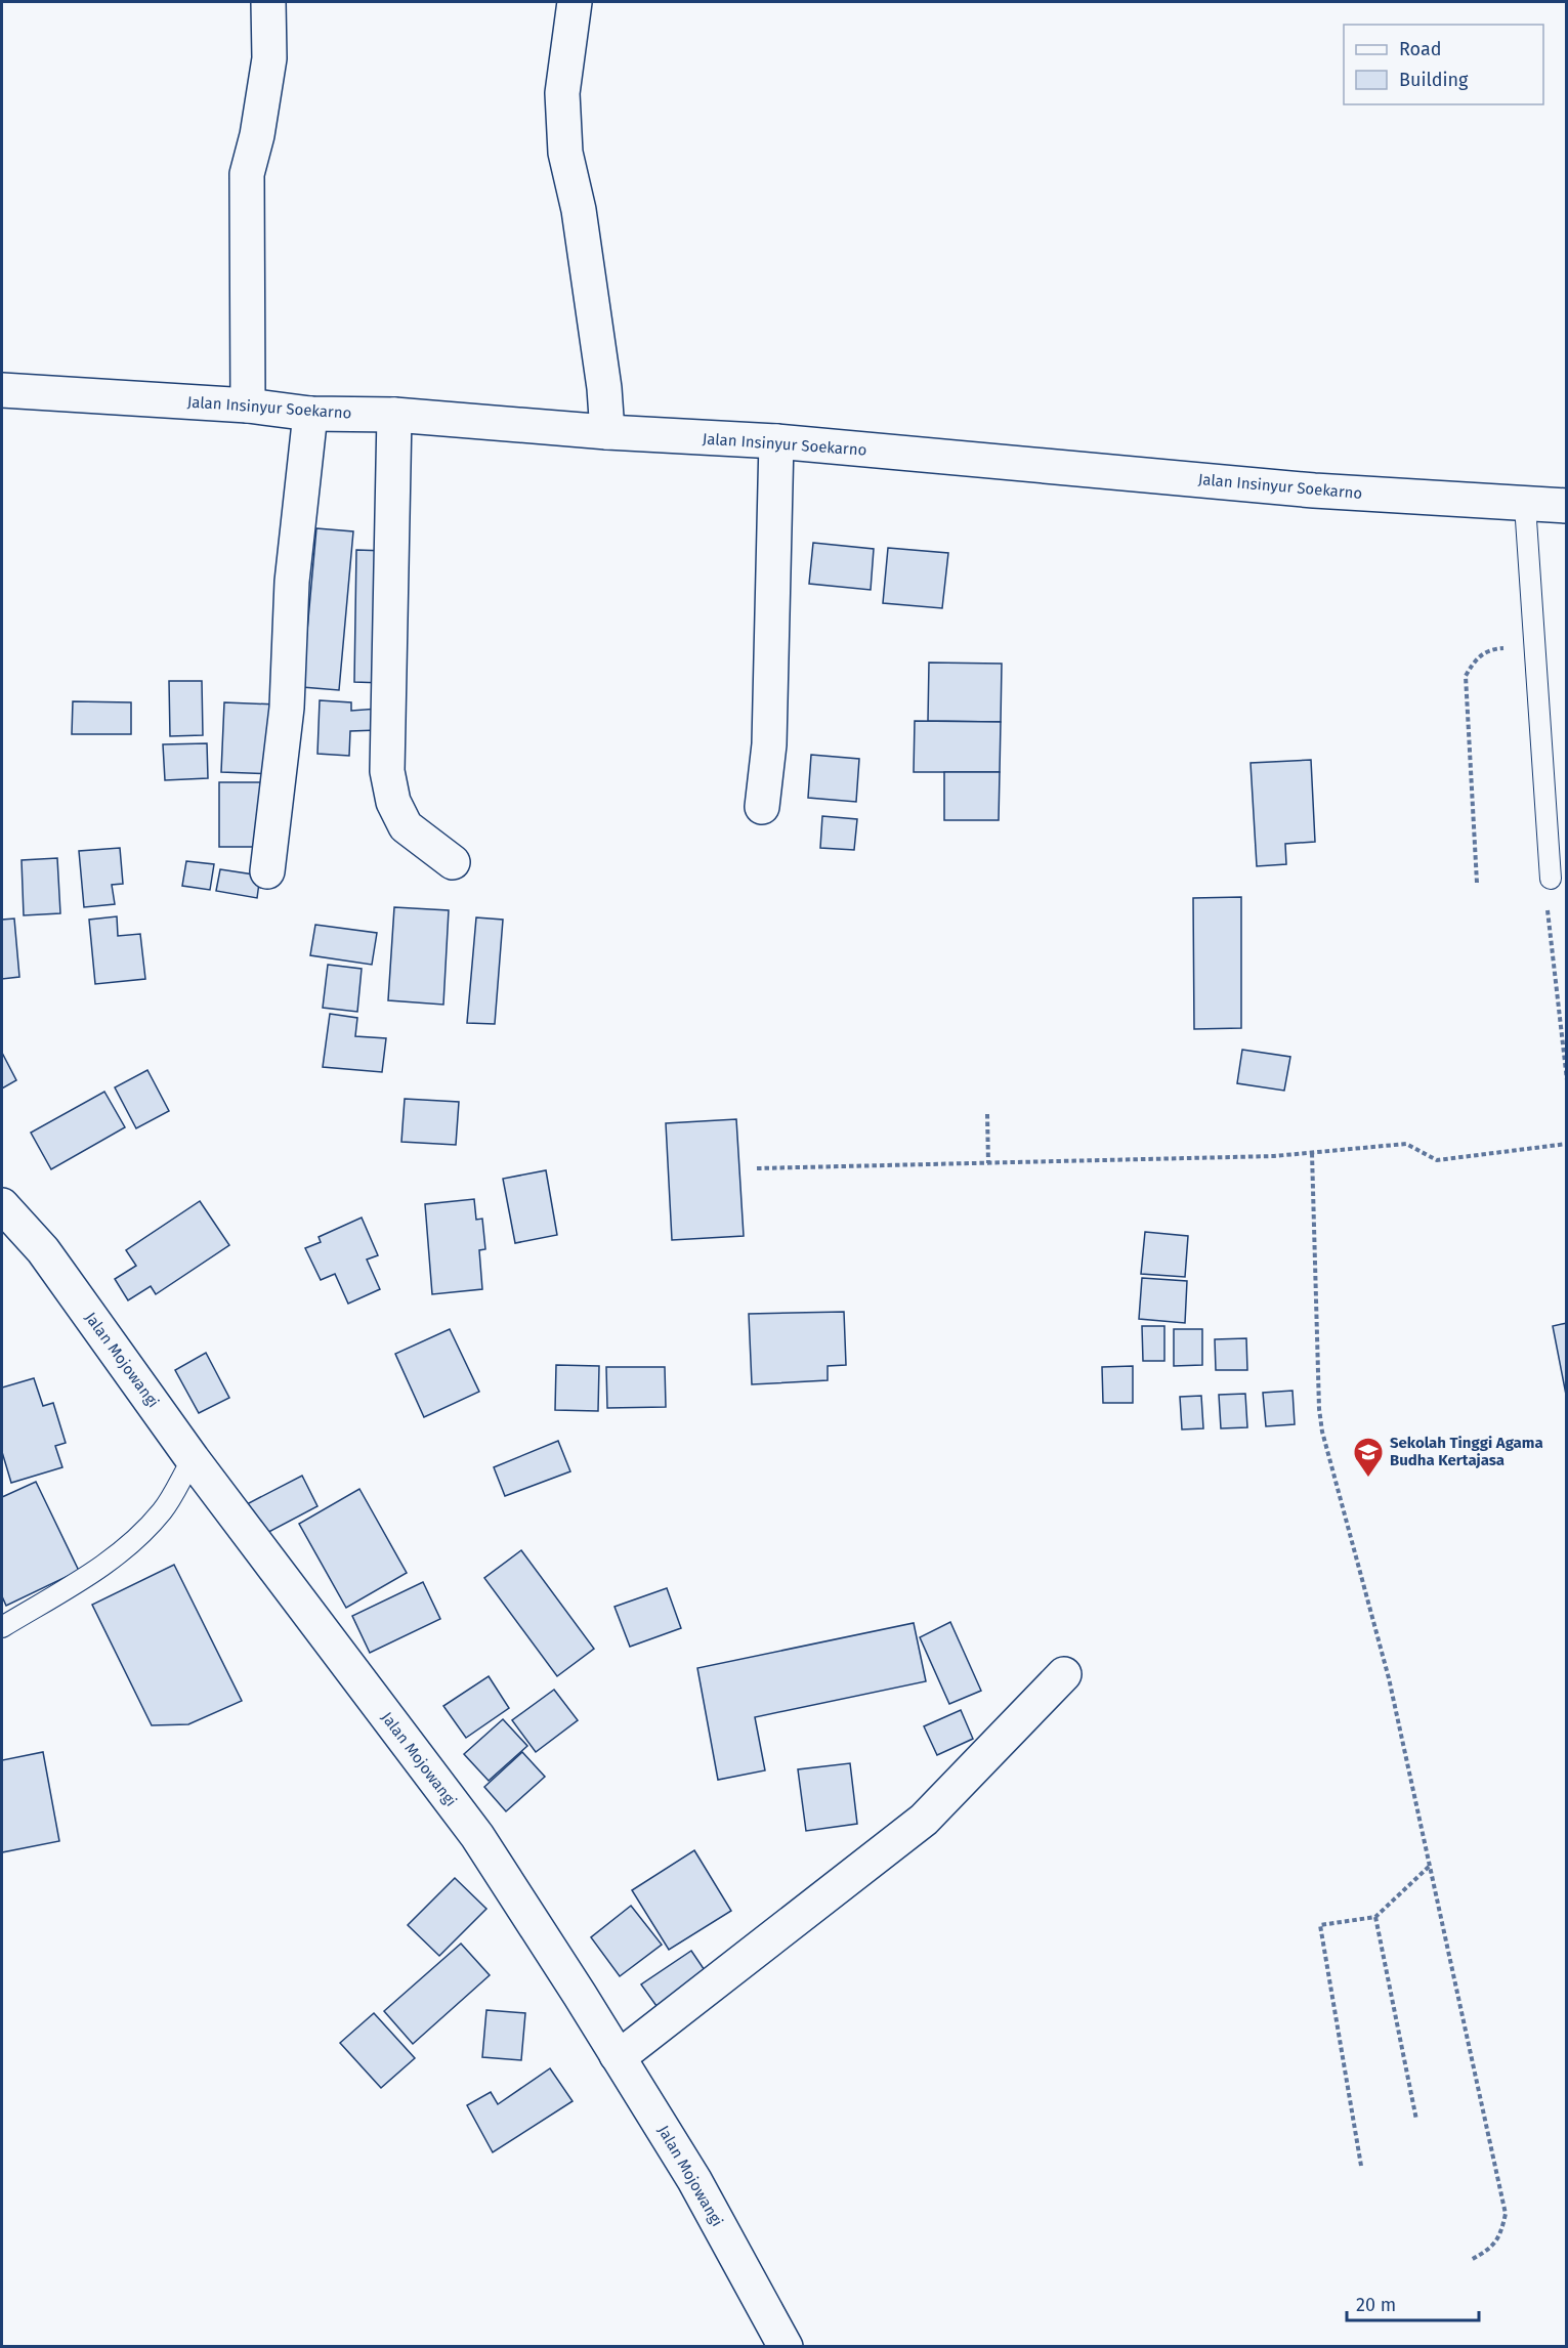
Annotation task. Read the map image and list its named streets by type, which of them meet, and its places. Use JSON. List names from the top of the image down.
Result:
{
  "streets": {
    "street": ["Jalan Insinyur Soekarno", "Jalan Mojowangi"]
  },
  "places": {
    "school or university": ["Sekolah Tinggi Agama Budha Kertajasa"]
  },
  "legend": ["Road", "Building"],
  "scale_bar": "20 m"
}
